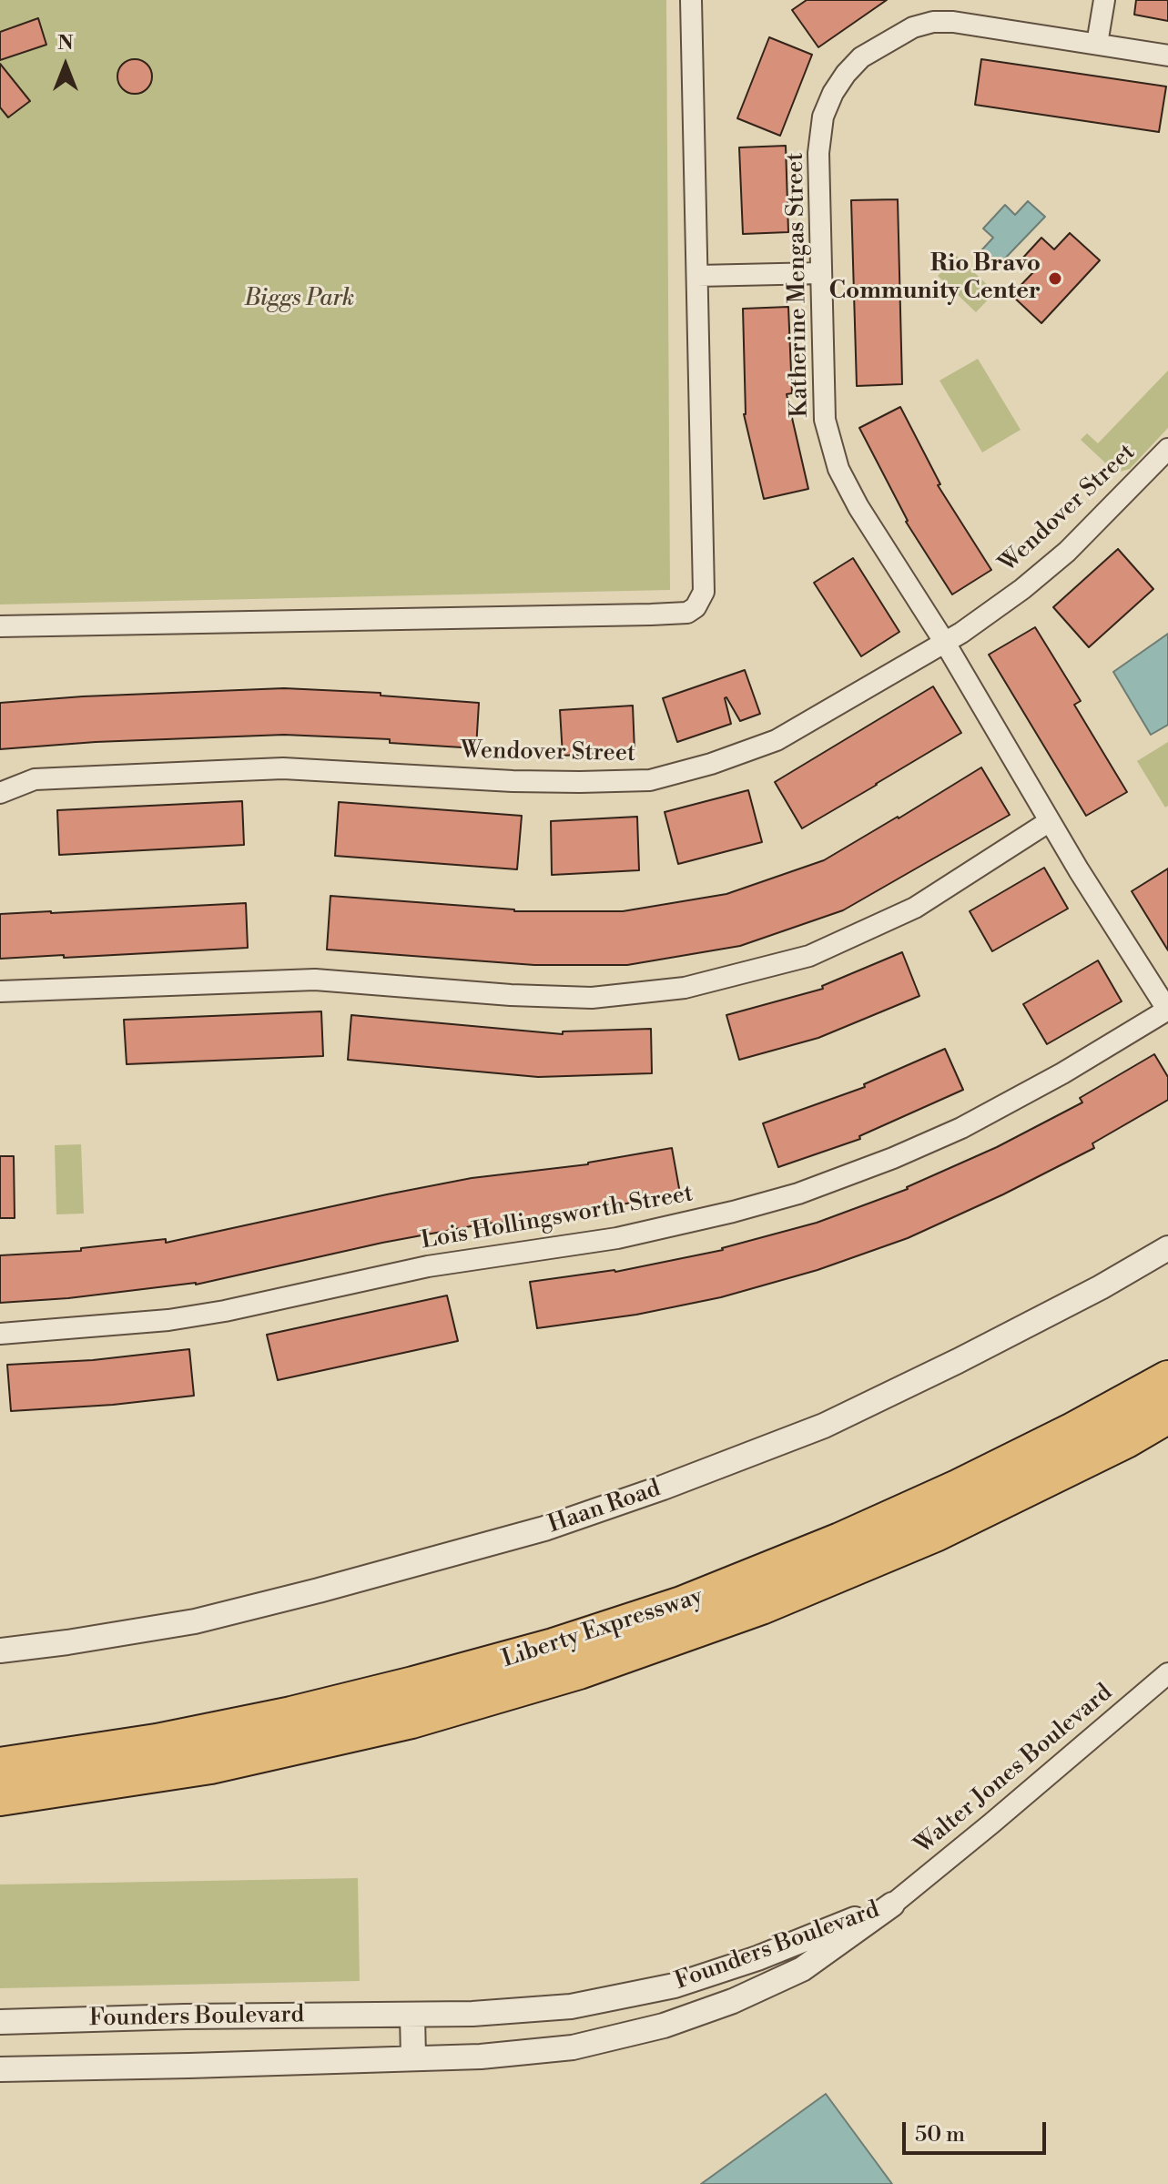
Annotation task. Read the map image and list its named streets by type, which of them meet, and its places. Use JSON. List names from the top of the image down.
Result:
{
  "streets": {
    "highway": ["Liberty Expressway"],
    "street": [
      "Katherine Mengas Street",
      "Wendover Street",
      "Lois Hollingsworth Street",
      "Haan Road",
      "Walter Jones Boulevard",
      "Founders Boulevard"
    ]
  },
  "crossings": [
    ["Katherine Mengas Street", "Wendover Street"],
    ["Katherine Mengas Street", "Lois Hollingsworth Street"],
    ["Walter Jones Boulevard", "Founders Boulevard"]
  ],
  "parks": ["Biggs Park"],
  "places": ["Rio Bravo Community Center"],
  "scale_bar": "50 m",
  "north": "top"
}
